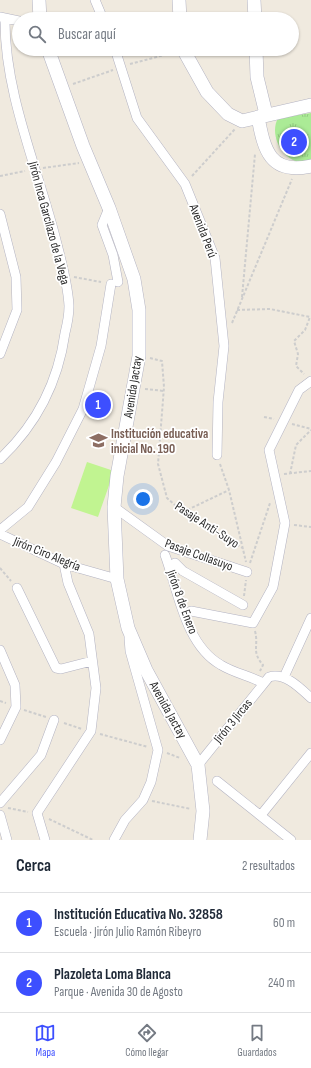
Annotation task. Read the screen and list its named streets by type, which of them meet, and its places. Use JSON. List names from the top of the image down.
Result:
{
  "streets": {
    "street": [
      "Jirón Inca Garcilazo de la Vega",
      "Avenida Perú",
      "Avenida Jactay",
      "Jirón Ciro Alegría",
      "Pasaje Collasuyo",
      "Jirón 8 de Enero",
      "Jirón 3 Jircas"
    ],
    "path": ["Pasaje Anti-Suyo"]
  },
  "crossings": [
    ["Avenida Jactay", "Pasaje Anti-Suyo"],
    ["Avenida Jactay", "Jirón Ciro Alegría"],
    ["Avenida Jactay", "Pasaje Collasuyo"],
    ["Avenida Jactay", "Jirón 3 Jircas"],
    ["Jirón 8 de Enero", "Jirón 3 Jircas"]
  ],
  "places": {
    "school or university": ["Institución educativa inicial No. 190"]
  },
  "page": {
    "search": "Buscar aquí",
    "pins": ["2", "1"],
    "heading": ["Cerca", "2 resultados"],
    "list": [
      {
        "mark": "1",
        "name": "Institución Educativa No. 32858",
        "note": "Escuela · Jirón Julio Ramón Ribeyro",
        "value": "60 m"
      },
      {
        "mark": "2",
        "name": "Plazoleta Loma Blanca",
        "note": "Parque · Avenida 30 de Agosto",
        "value": "240 m"
      }
    ],
    "nav": ["Mapa", "Cómo llegar", "Guardados"]
  }
}
